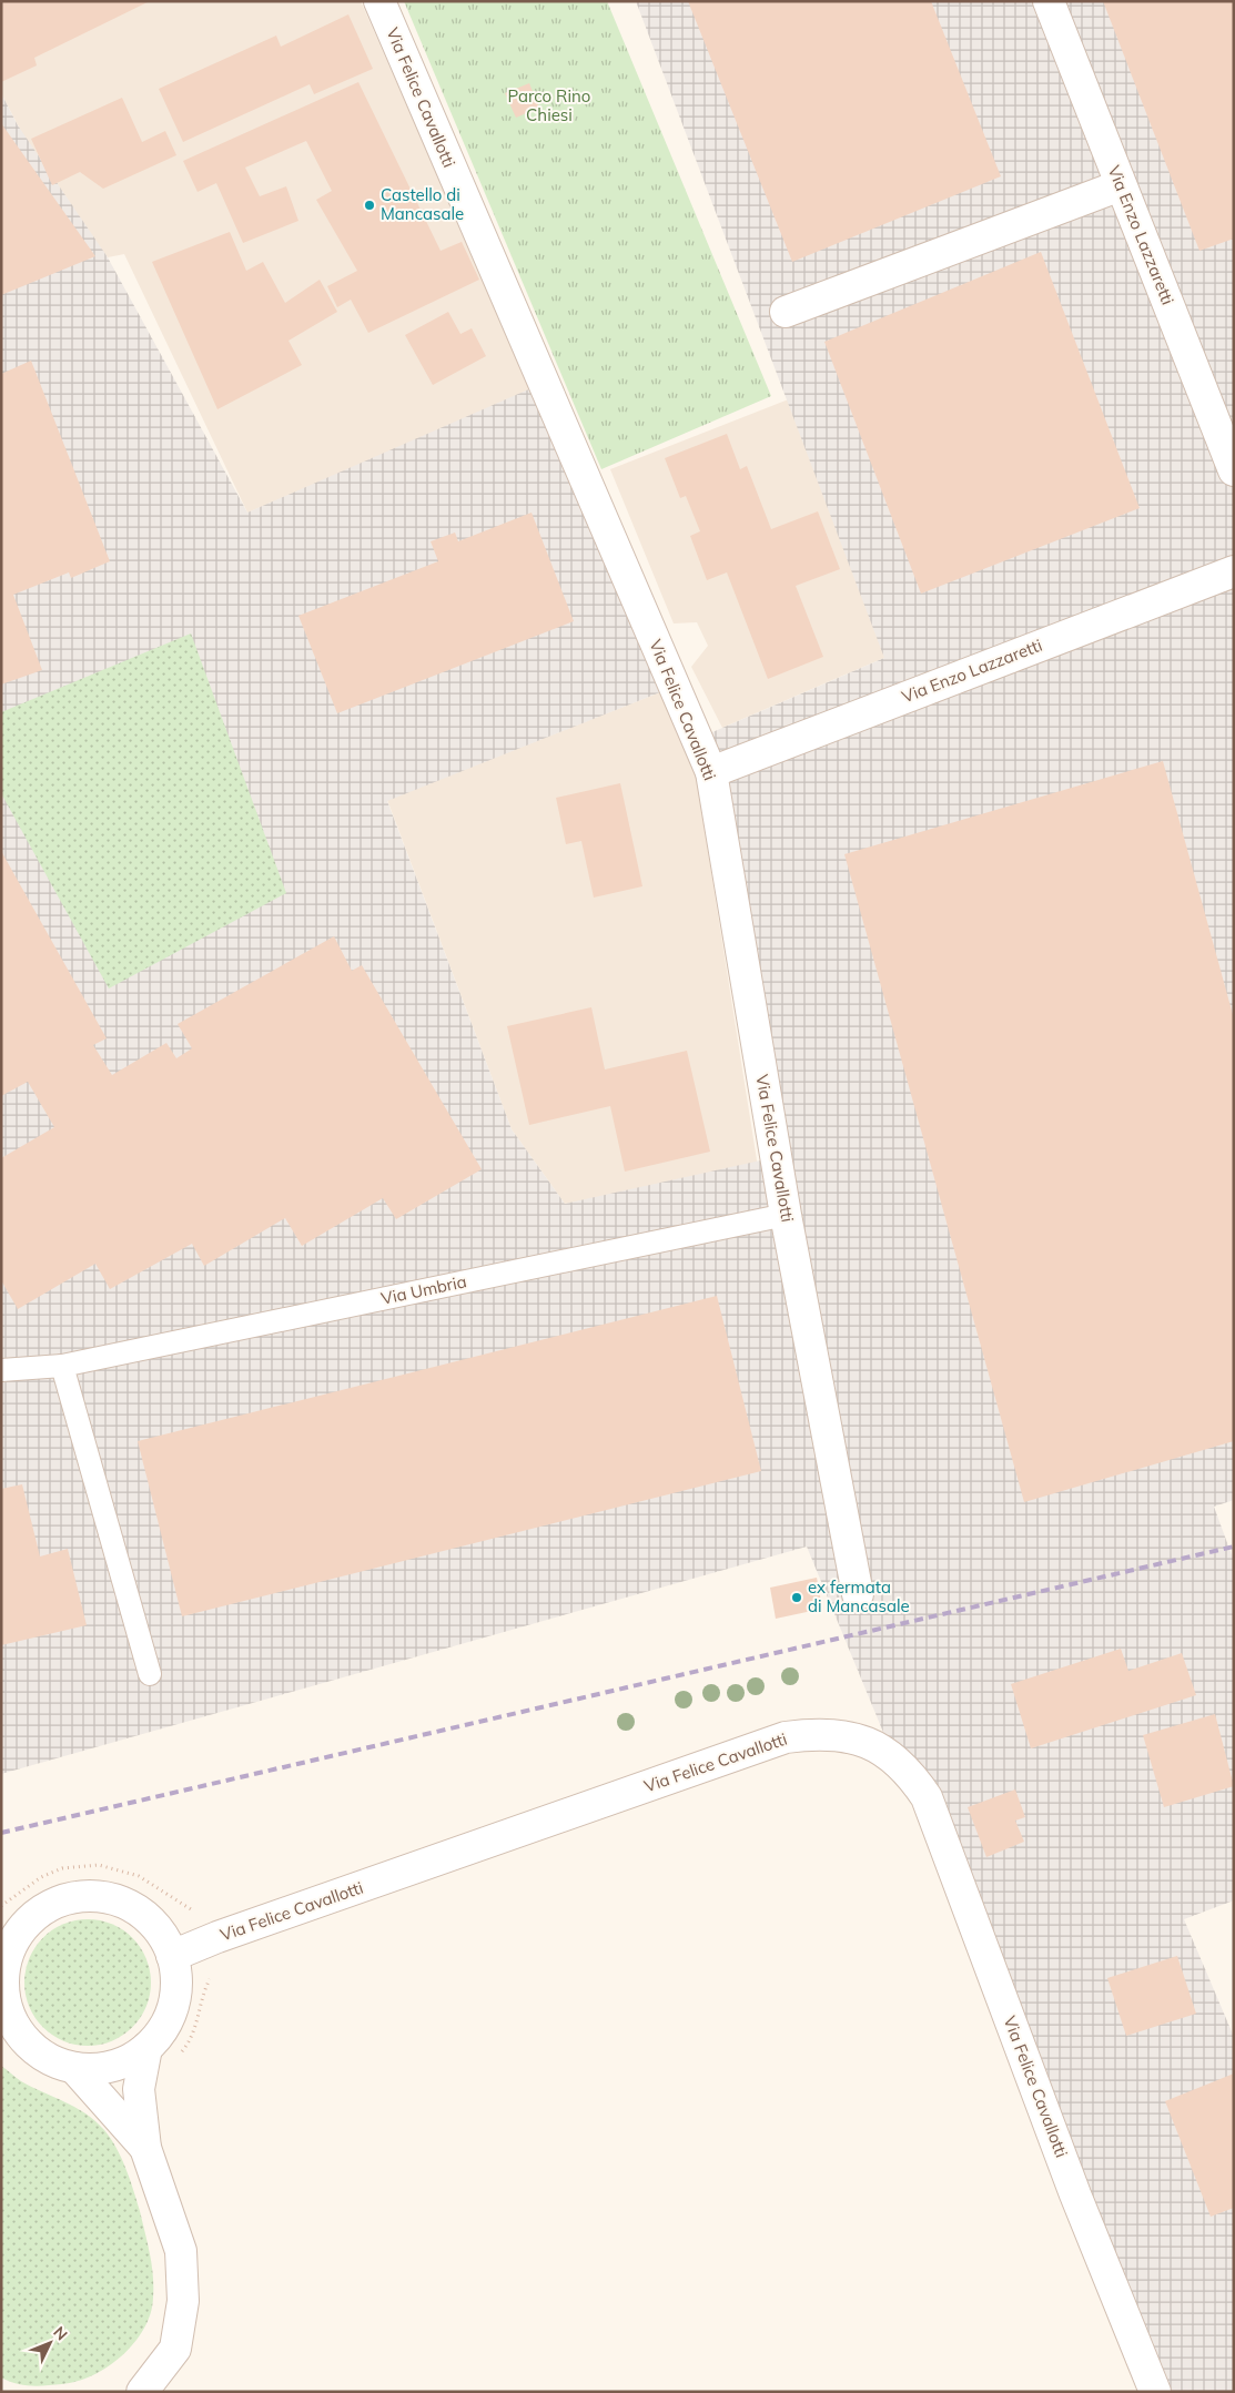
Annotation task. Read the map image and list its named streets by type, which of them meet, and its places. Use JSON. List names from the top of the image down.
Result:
{
  "streets": {
    "street": ["Via Felice Cavallotti", "Via Enzo Lazzaretti"],
    "lane": ["Via Umbria"]
  },
  "crossings": [
    ["Via Felice Cavallotti", "Via Enzo Lazzaretti"],
    ["Via Felice Cavallotti", "Via Umbria"]
  ],
  "parks": ["Parco Rino Chiesi"],
  "places": ["Castello di Mancasale", "ex fermata di Mancasale"],
  "north": "top right"
}
